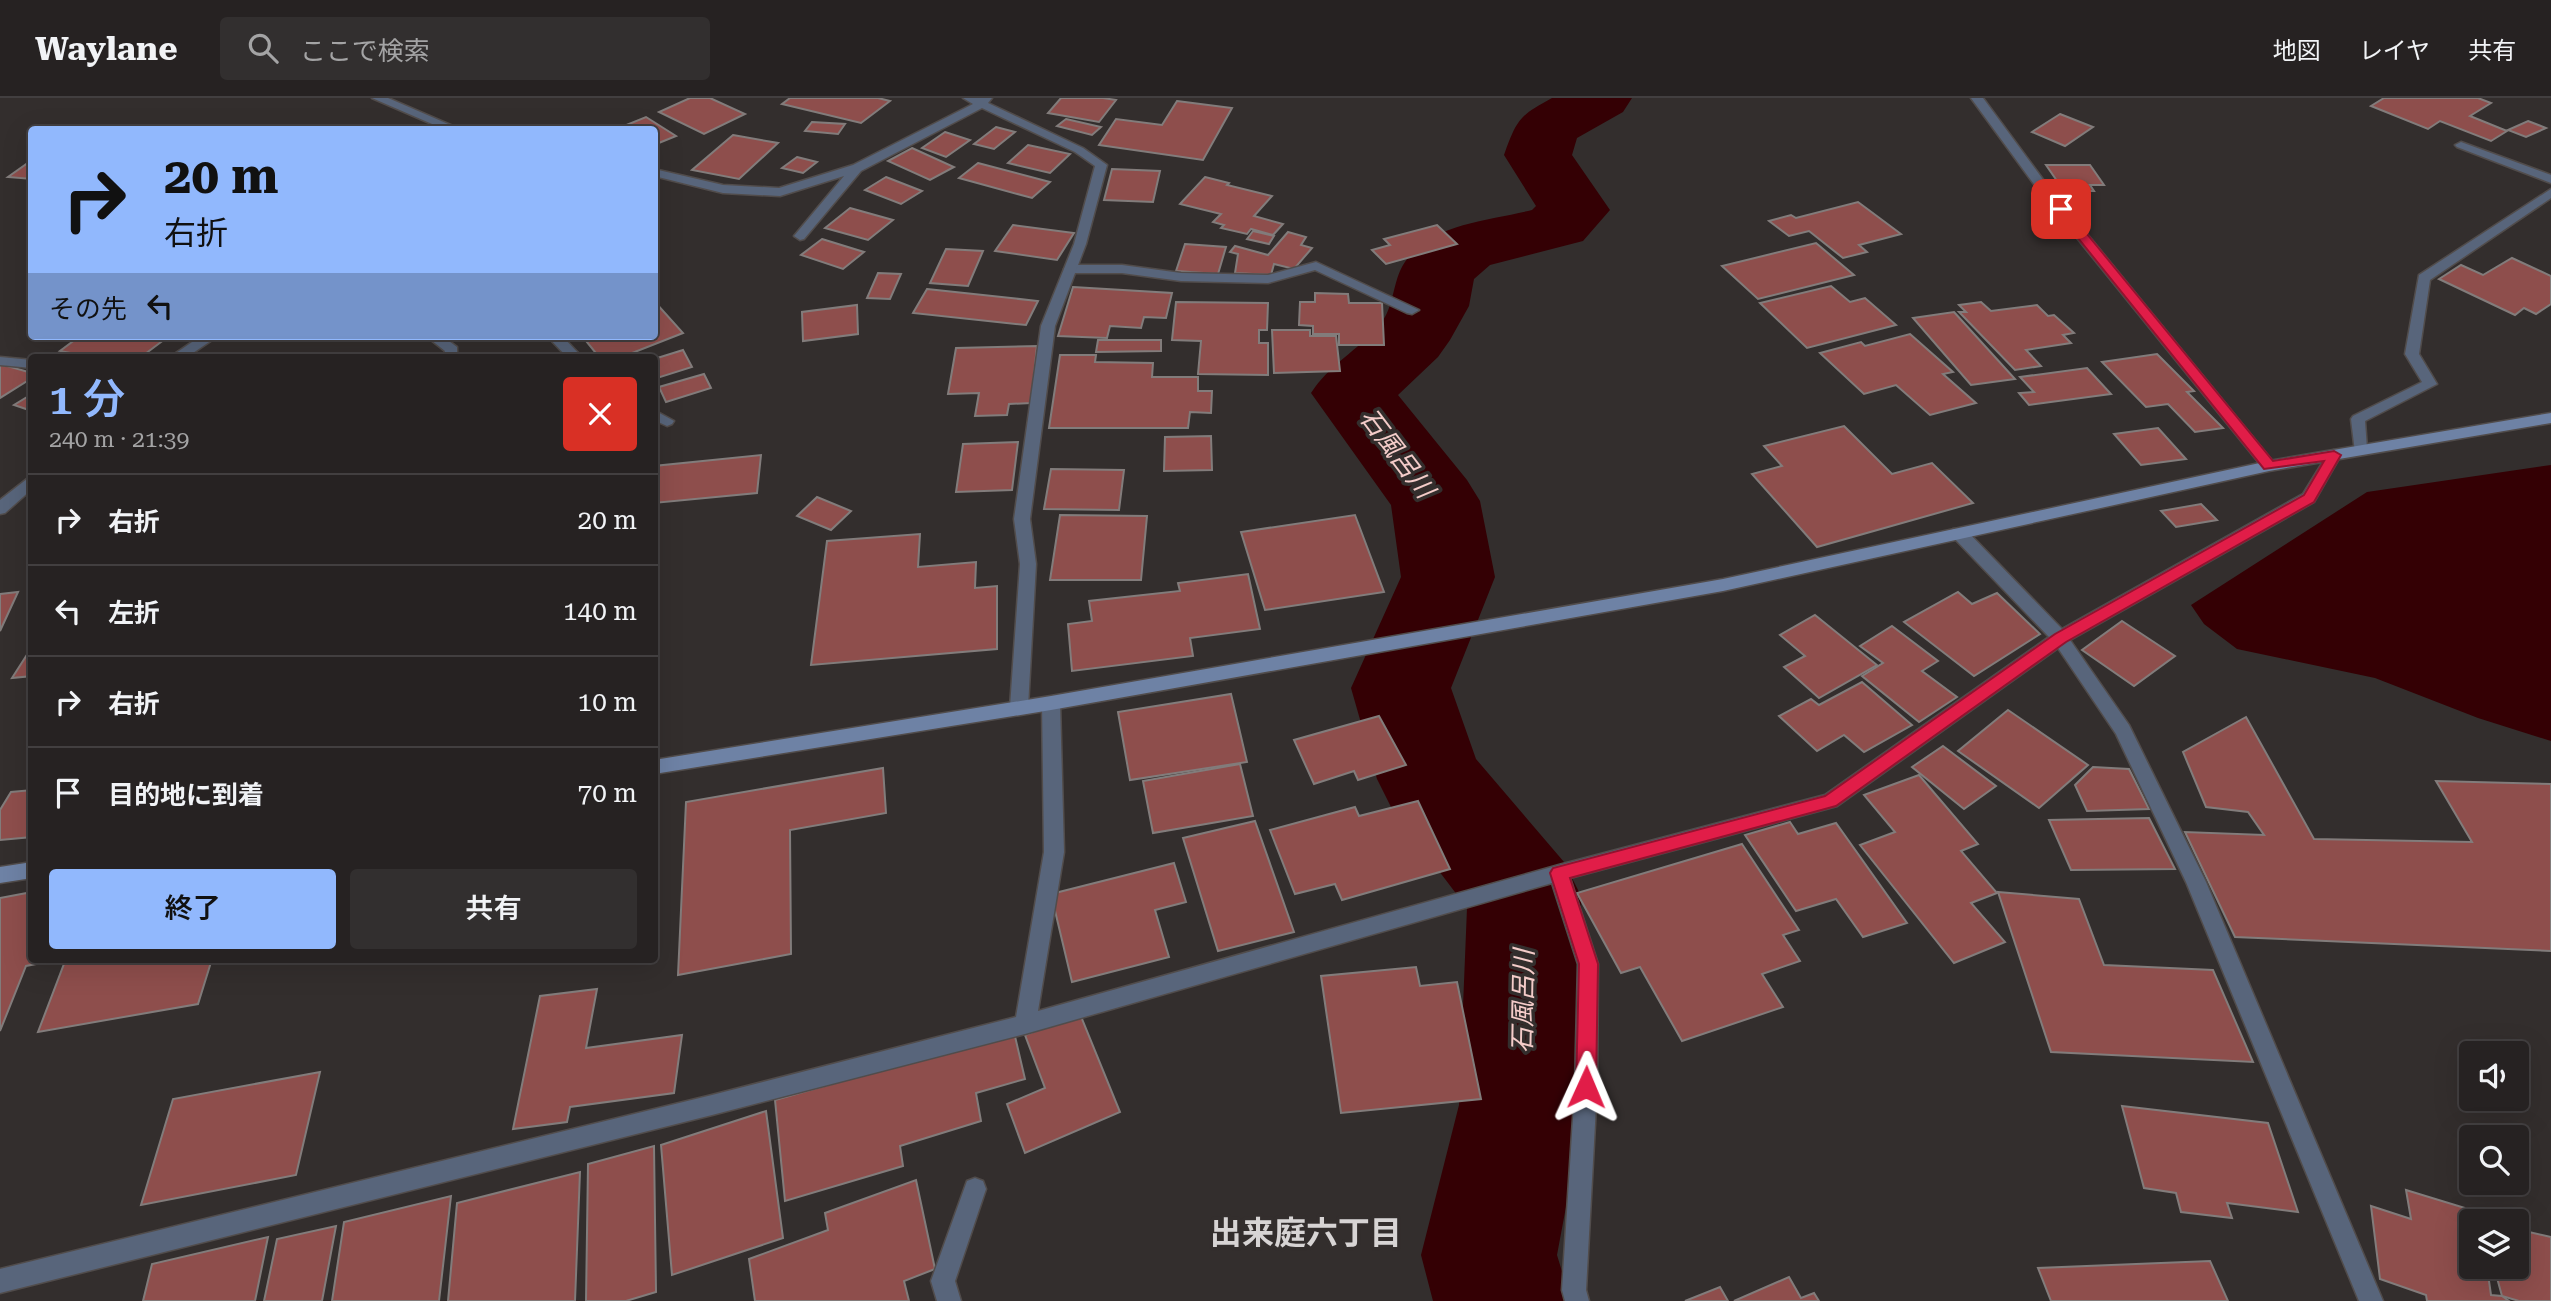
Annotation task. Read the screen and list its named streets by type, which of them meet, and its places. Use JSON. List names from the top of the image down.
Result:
{
  "districts": ["出来庭六丁目"],
  "water": ["石風呂川"],
  "page": {
    "header": "Waylane",
    "search": "ここで検索",
    "nav": ["地図", "レイヤ", "共有"],
    "turn": ["20 m", "右折"],
    "then": "その先",
    "heading": ["1 分", "240 m · 21:39"],
    "list": [
      {
        "name": "右折",
        "value": "20 m"
      },
      {
        "name": "左折",
        "value": "140 m"
      },
      {
        "name": "右折",
        "value": "10 m"
      },
      {
        "name": "目的地に到着",
        "value": "70 m"
      }
    ],
    "buttons": ["終了", "共有"]
  }
}
